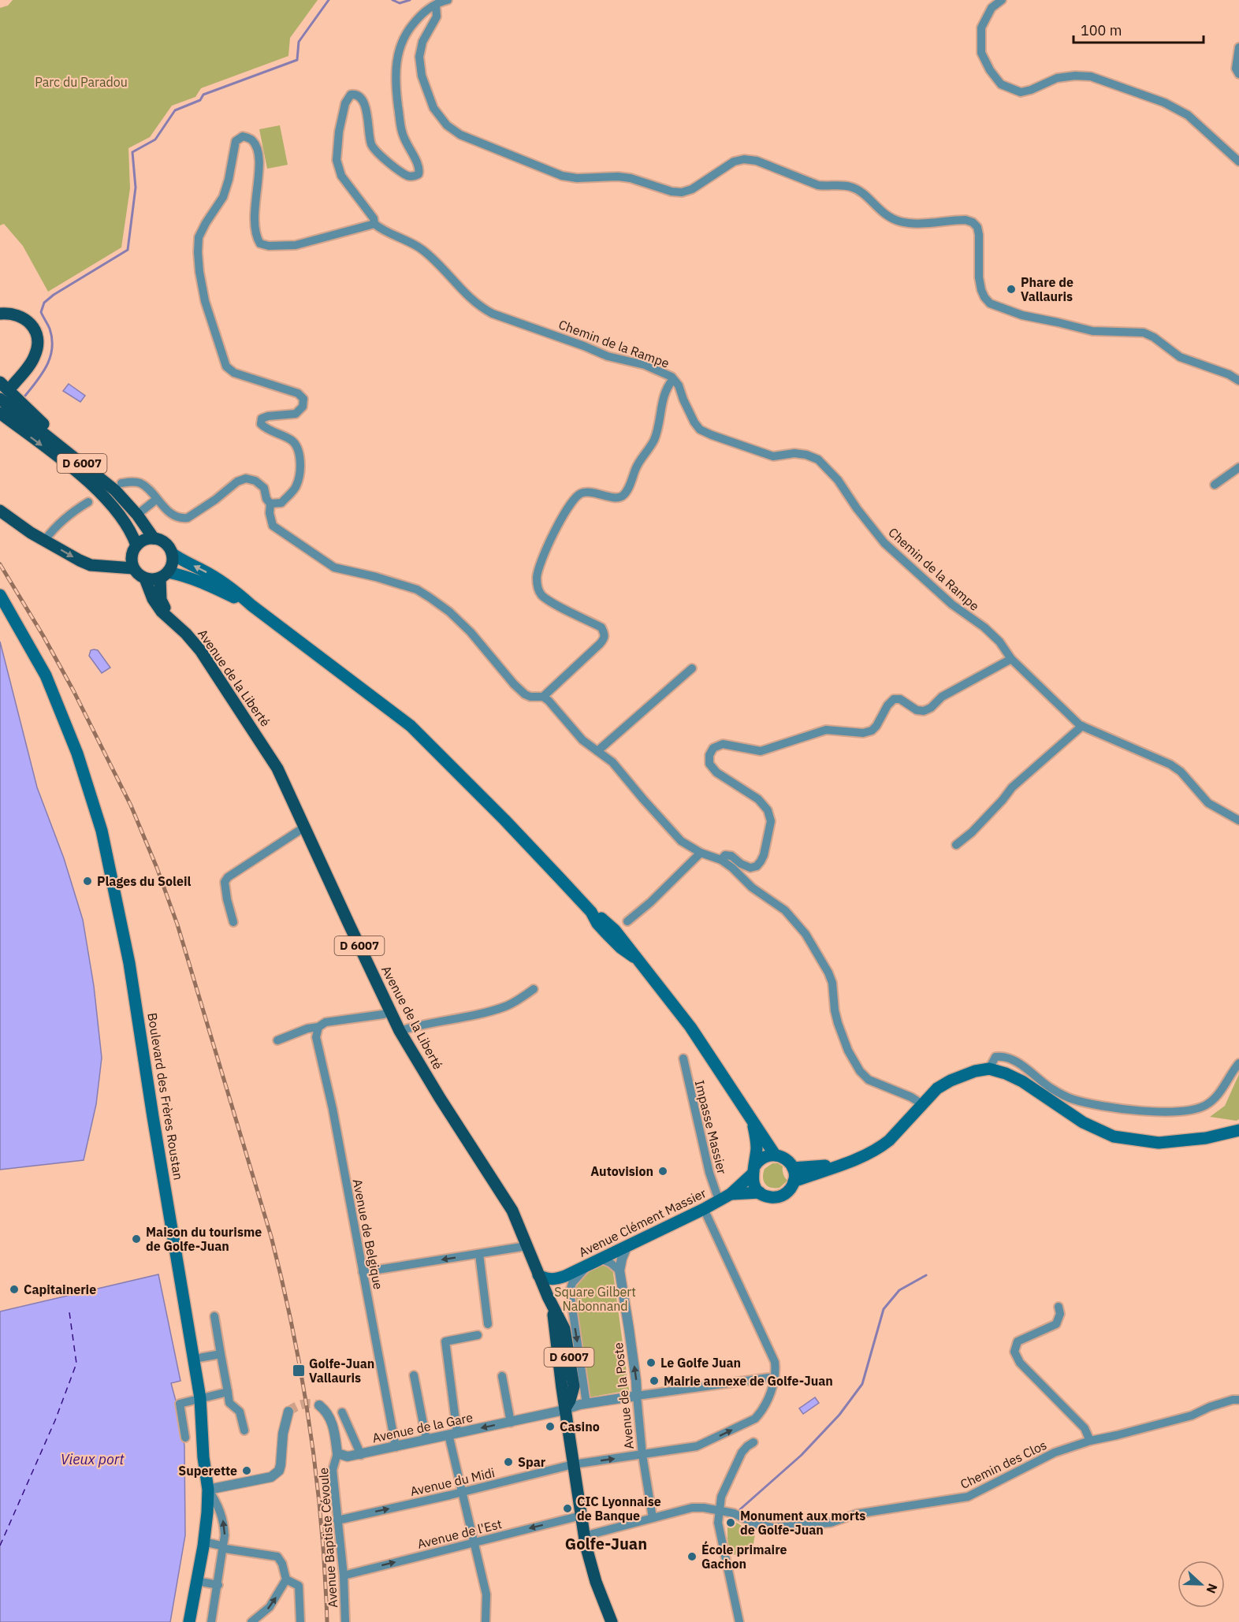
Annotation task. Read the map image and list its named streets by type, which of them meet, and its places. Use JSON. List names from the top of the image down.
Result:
{
  "streets": {
    "main road": [
      "D 6007",
      "Avenue de la Liberté",
      "Boulevard des Frères Roustan",
      "Avenue Clément Massier"
    ],
    "street": [
      "Chemin de la Rampe",
      "Impasse Massier",
      "Avenue de Belgique",
      "Avenue de la Poste",
      "Avenue de la Gare",
      "Chemin des Clos",
      "Avenue du Midi",
      "Avenue de l'Est",
      "Avenue Baptiste Cévoule"
    ]
  },
  "crossings": [
    ["D 6007", "Avenue de la Liberté"],
    ["Avenue de la Liberté", "Avenue Clément Massier"],
    ["Avenue de la Liberté", "Avenue de la Gare"],
    ["Avenue de la Liberté", "Chemin des Clos"],
    ["Avenue de la Liberté", "Avenue du Midi"],
    ["Avenue de la Liberté", "Avenue de l'Est"],
    ["Impasse Massier", "Avenue Clément Massier"],
    ["Avenue Clément Massier", "Avenue de la Poste"],
    ["Avenue de Belgique", "Avenue de la Gare"],
    ["Avenue de la Poste", "Avenue de la Gare"],
    ["Avenue de la Poste", "Chemin des Clos"],
    ["Avenue de la Poste", "Avenue du Midi"],
    ["Avenue de la Gare", "Avenue Baptiste Cévoule"],
    ["Avenue du Midi", "Avenue Baptiste Cévoule"],
    ["Avenue de l'Est", "Avenue Baptiste Cévoule"]
  ],
  "districts": ["Golfe-Juan"],
  "water": ["Vieux port"],
  "parks": ["Parc du Paradou", "Square Gilbert Nabonnand"],
  "places": {
    "other": [
      "Phare de Vallauris",
      "Plages du Soleil",
      "Autovision",
      "Maison du tourisme de Golfe-Juan",
      "Capitainerie",
      "Le Golfe Juan",
      "Mairie annexe de Golfe-Juan",
      "Casino",
      "Spar",
      "Superette",
      "CIC Lyonnaise de Banque",
      "Monument aux morts de Golfe-Juan",
      "École primaire Gachon"
    ],
    "transit": ["Golfe-Juan Vallauris"]
  },
  "scale_bar": "100 m",
  "north": "right"
}
